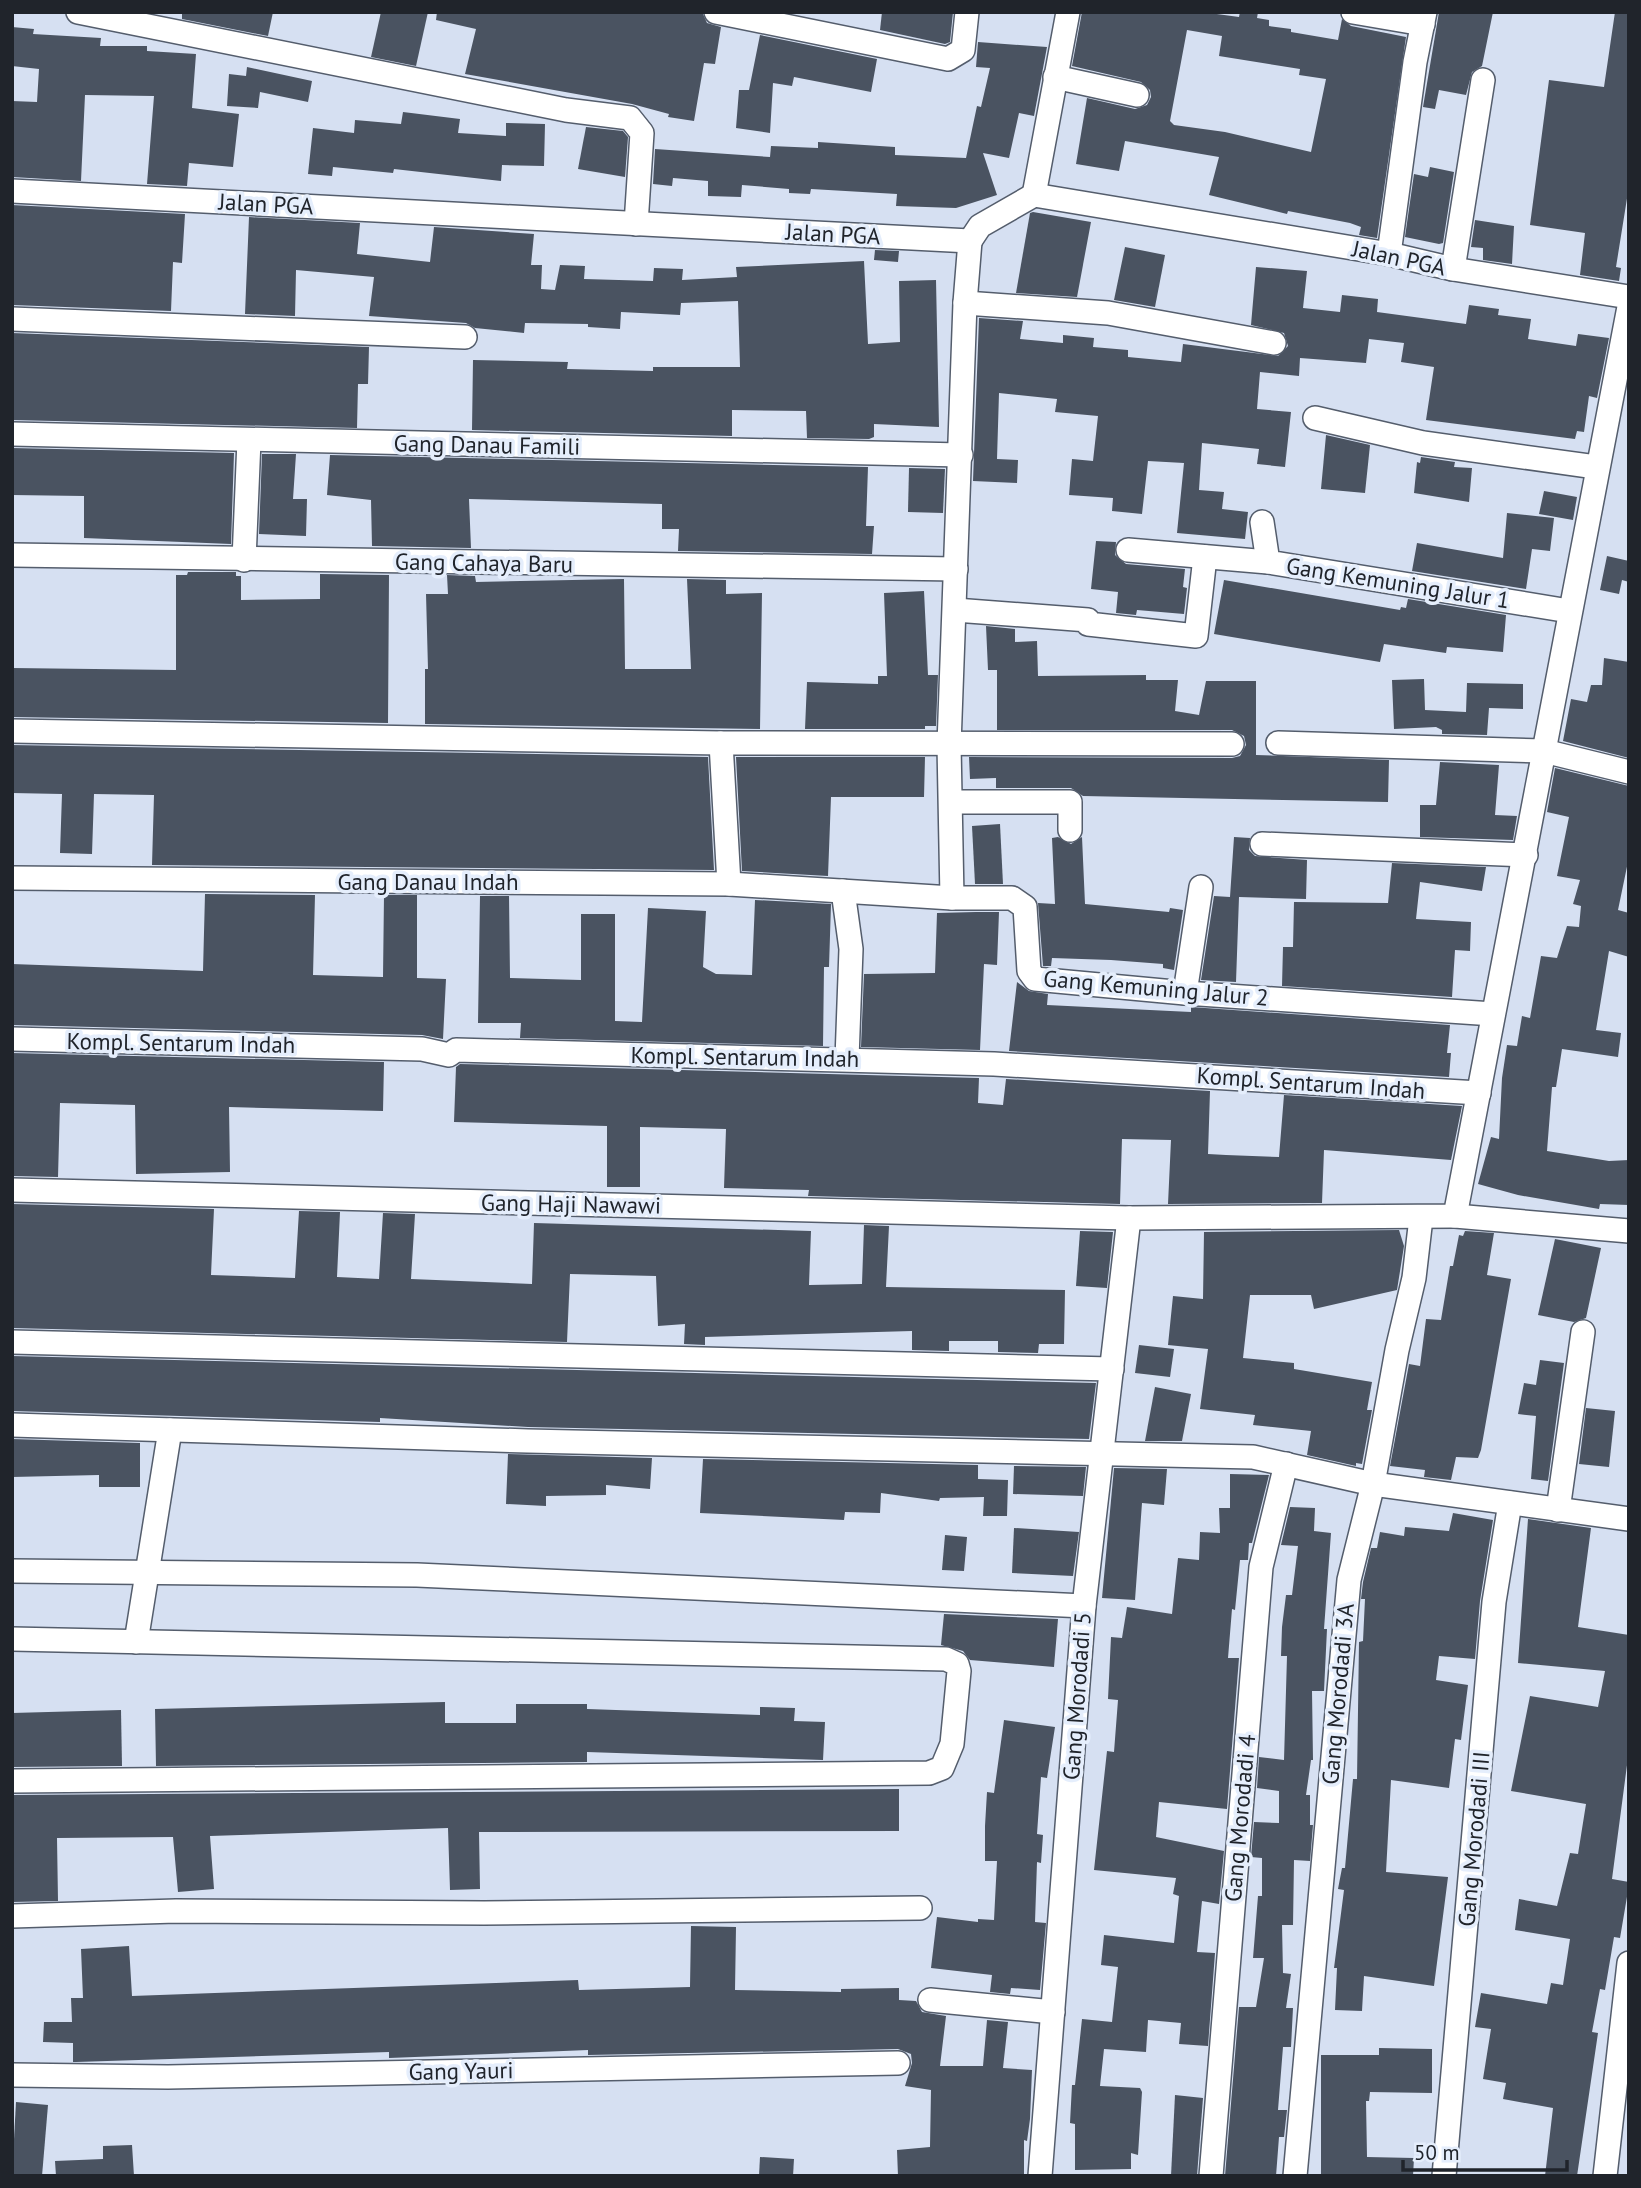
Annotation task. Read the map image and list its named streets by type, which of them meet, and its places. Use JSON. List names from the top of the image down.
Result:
{
  "streets": {
    "street": [
      "Jalan PGA",
      "Gang Danau Famili",
      "Gang Cahaya Baru",
      "Gang Kemuning Jalur 1",
      "Gang Danau Indah",
      "Gang Kemuning Jalur 2",
      "Kompl. Sentarum Indah",
      "Gang Haji Nawawi",
      "Gang Morodadi 3A",
      "Gang Morodadi 5",
      "Gang Morodadi 4",
      "Gang Morodadi III",
      "Gang Yauri"
    ]
  },
  "crossings": [
    ["Gang Danau Indah", "Gang Kemuning Jalur 2"],
    ["Gang Haji Nawawi", "Gang Morodadi 3A"],
    ["Gang Haji Nawawi", "Gang Morodadi 5"]
  ],
  "scale_bar": "50 m"
}
